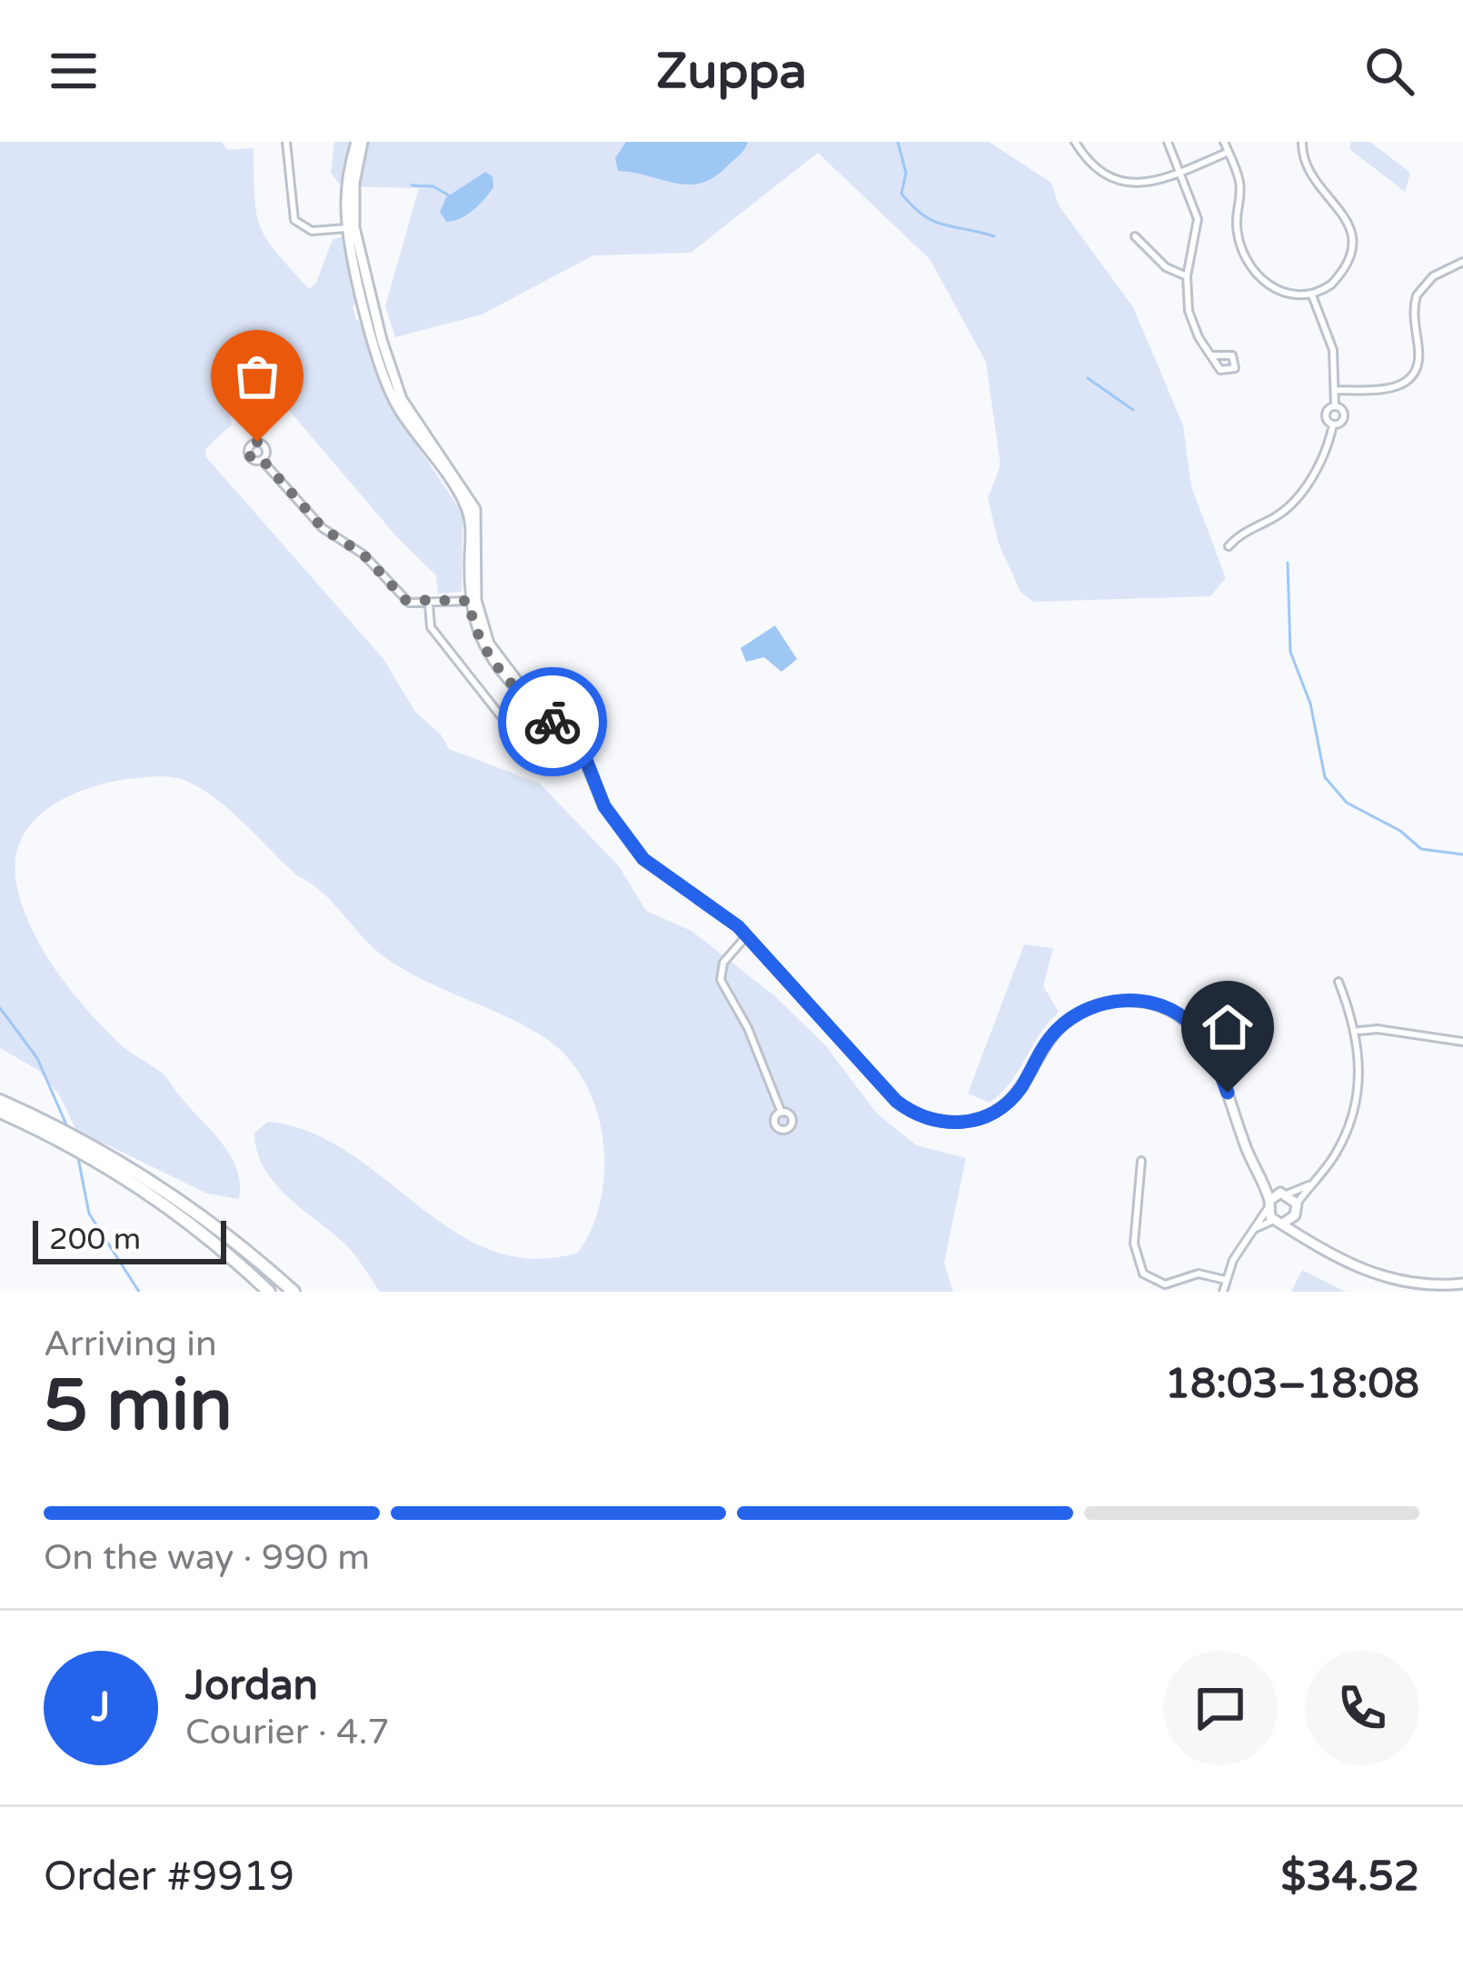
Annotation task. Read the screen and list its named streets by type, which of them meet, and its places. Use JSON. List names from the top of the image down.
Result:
{
  "scale_bar": "200 m",
  "page": {
    "header": "Zuppa",
    "scale": "200 m",
    "heading": ["5 min", "Arriving in", "18:03–18:08"],
    "panel": [
      "Jordan",
      "Courier · 4.7",
      "Order #9919",
      "$34.52"
    ],
    "bar": "On the way · 990 m",
    "round": "J"
  }
}
